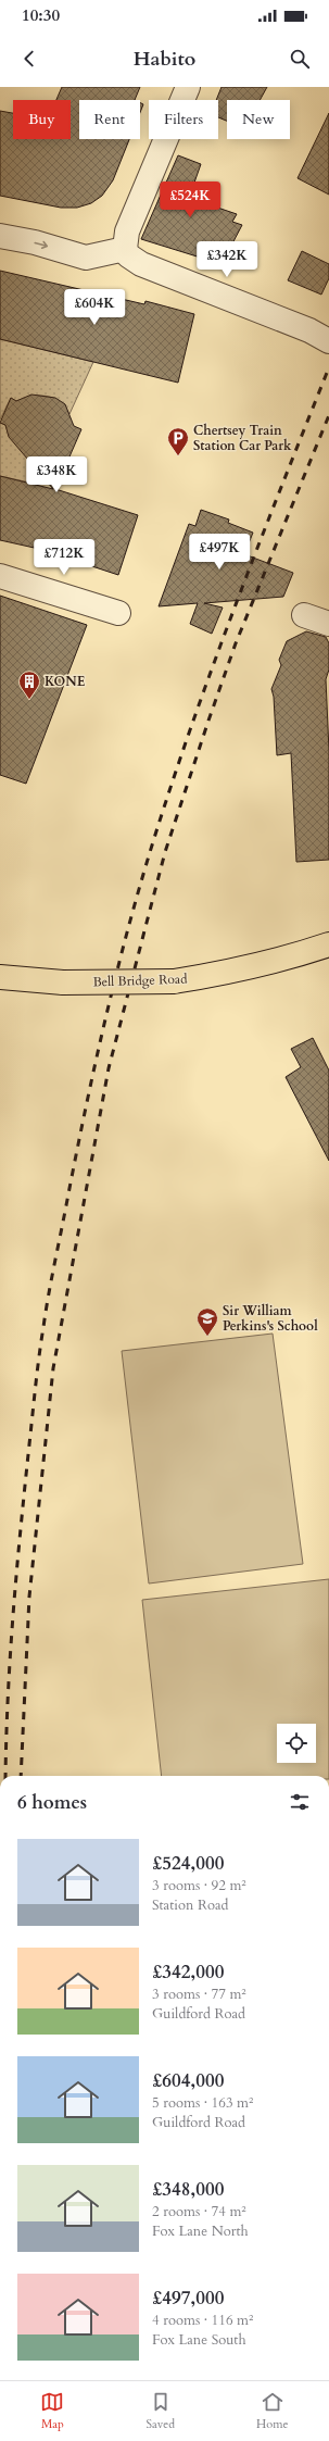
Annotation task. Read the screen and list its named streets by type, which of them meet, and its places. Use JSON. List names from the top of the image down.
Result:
{
  "streets": {
    "main road": ["Bell Bridge Road"]
  },
  "places": {
    "parking": ["Chertsey Train Station Car Park"],
    "building": ["KONE"],
    "school or university": ["Sir William Perkins's School"]
  },
  "page": {
    "status": "10:30",
    "header": "Habito",
    "chip": [
      "Buy",
      "Rent",
      "Filters",
      "New"
    ],
    "price": [
      "£524K",
      "£342K",
      "£604K",
      "£348K",
      "£497K",
      "£712K"
    ],
    "heading": "6 homes",
    "list": [
      {
        "name": "£524,000",
        "note": "3 rooms · 92 m² · Station Road"
      },
      {
        "name": "£342,000",
        "note": "3 rooms · 77 m² · Guildford Road"
      },
      {
        "name": "£604,000",
        "note": "5 rooms · 163 m² · Guildford Road"
      },
      {
        "name": "£348,000",
        "note": "2 rooms · 74 m² · Fox Lane North"
      },
      {
        "name": "£497,000",
        "note": "4 rooms · 116 m² · Fox Lane South"
      }
    ],
    "tabs": ["Map", "Saved", "Home"]
  }
}
